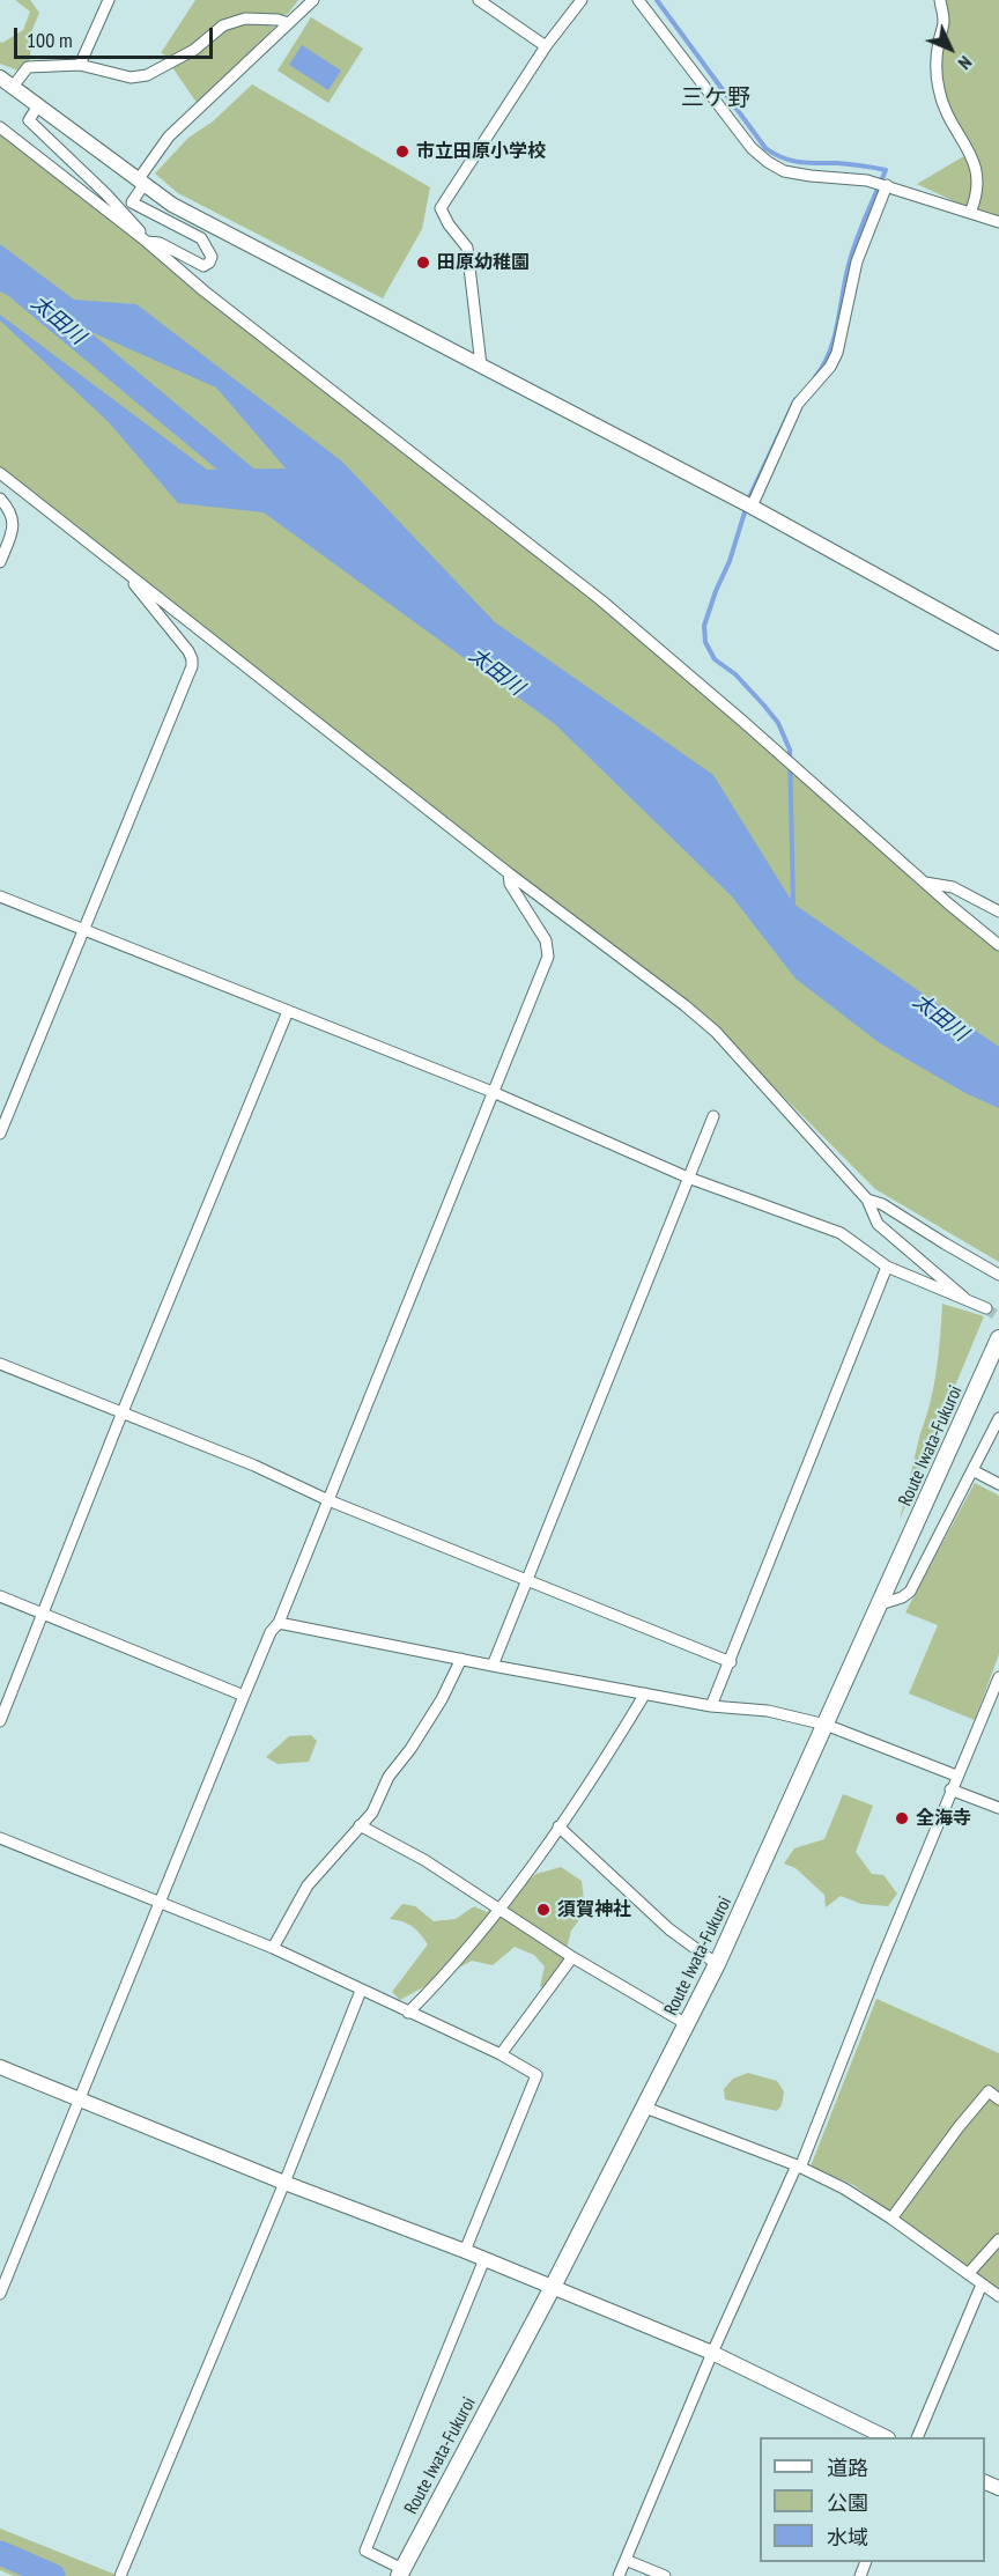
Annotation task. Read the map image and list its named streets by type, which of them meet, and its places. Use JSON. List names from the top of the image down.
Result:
{
  "streets": {
    "main road": ["Route Iwata-Fukuroi"]
  },
  "districts": ["三ケ野"],
  "water": ["太田川"],
  "places": [
    "市立田原小学校",
    "田原幼稚園",
    "全海寺",
    "須賀神社"
  ],
  "legend": ["道路", "公園", "水域"],
  "scale_bar": "100 m",
  "north": "bottom right"
}
